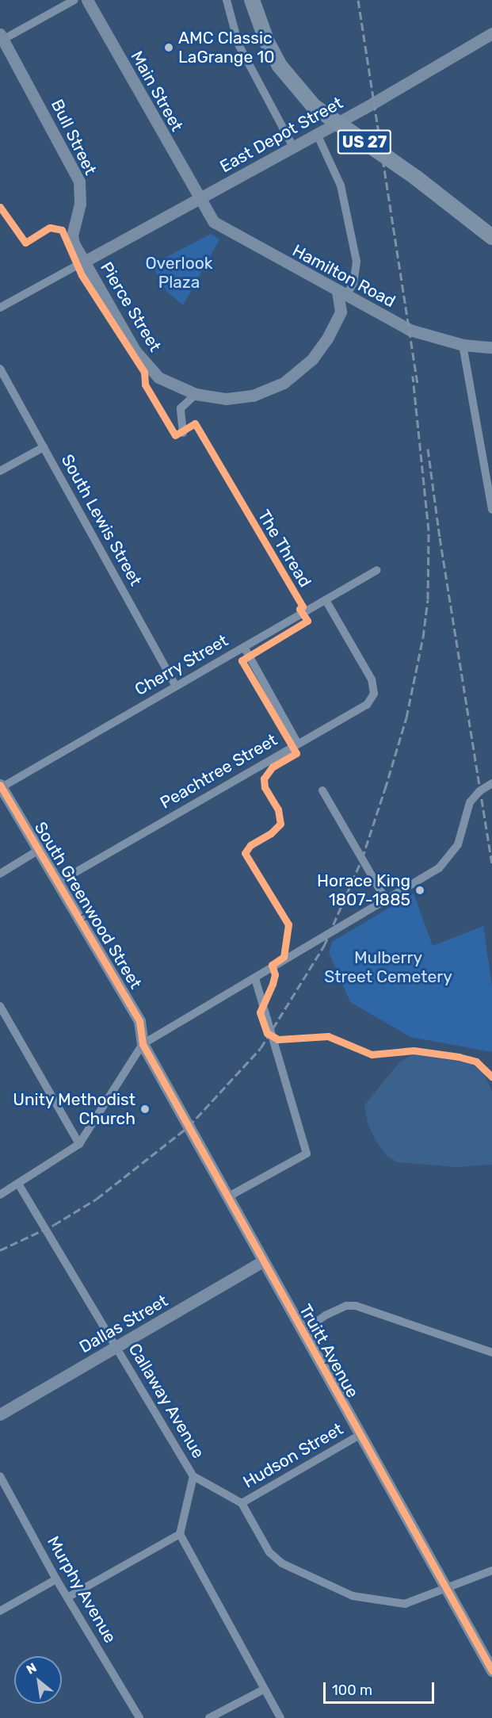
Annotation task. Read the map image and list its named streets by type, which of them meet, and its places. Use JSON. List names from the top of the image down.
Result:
{
  "streets": {
    "highway": ["US 27"],
    "street": [
      "Main Street",
      "East Depot Street",
      "Bull Street",
      "Hamilton Road",
      "Pierce Street",
      "South Lewis Street",
      "Cherry Street",
      "Peachtree Street",
      "South Greenwood Street",
      "Dallas Street",
      "Truitt Avenue",
      "Callaway Avenue",
      "Hudson Street",
      "Murphy Avenue"
    ],
    "cycle path": ["The Thread"]
  },
  "crossings": [
    ["Main Street", "East Depot Street"],
    ["Main Street", "Hamilton Road"],
    ["East Depot Street", "Bull Street"],
    ["East Depot Street", "Hamilton Road"],
    ["East Depot Street", "Pierce Street"],
    ["Bull Street", "Pierce Street"],
    ["South Lewis Street", "Cherry Street"],
    ["Cherry Street", "Peachtree Street"],
    ["Cherry Street", "South Greenwood Street"],
    ["Peachtree Street", "South Greenwood Street"],
    ["South Greenwood Street", "Truitt Avenue"],
    ["Dallas Street", "Truitt Avenue"],
    ["Dallas Street", "Callaway Avenue"],
    ["Truitt Avenue", "Hudson Street"]
  ],
  "parks": ["Overlook Plaza", "Mulberry Street Cemetery"],
  "places": ["AMC Classic LaGrange 10", "Horace King 1807-1885", "Unity Methodist Church"],
  "scale_bar": "100 m",
  "north": "top left"
}
